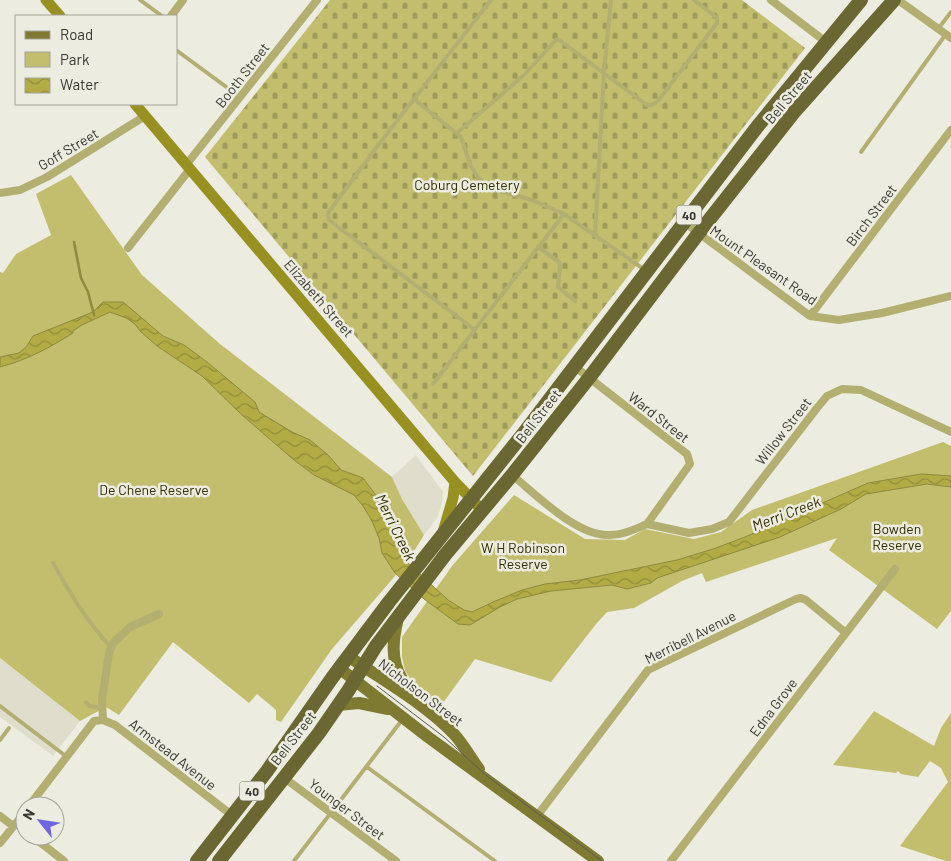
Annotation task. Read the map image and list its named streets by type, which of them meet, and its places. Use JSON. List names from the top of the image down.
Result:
{
  "streets": {
    "highway": ["Bell Street", "40"],
    "main road": ["Elizabeth Street", "Nicholson Street"],
    "street": [
      "Booth Street",
      "Goff Street",
      "Birch Street",
      "Mount Pleasant Road",
      "Ward Street",
      "Willow Street",
      "Merribell Avenue",
      "Edna Grove",
      "Armstead Avenue",
      "Younger Street"
    ]
  },
  "crossings": [
    ["Booth Street", "Elizabeth Street"],
    ["Bell Street", "Mount Pleasant Road"],
    ["Bell Street", "Elizabeth Street"],
    ["Bell Street", "Ward Street"],
    ["Bell Street", "Nicholson Street"],
    ["Bell Street", "Armstead Avenue"],
    ["Bell Street", "Younger Street"],
    ["Goff Street", "Elizabeth Street"],
    ["Birch Street", "Mount Pleasant Road"],
    ["Ward Street", "Willow Street"],
    ["Merribell Avenue", "Nicholson Street"],
    ["Merribell Avenue", "Edna Grove"]
  ],
  "water": ["Merri Creek"],
  "parks": [
    "Coburg Cemetery",
    "De Chene Reserve",
    "Bowden Reserve",
    "W H Robinson Reserve"
  ],
  "legend": ["Road", "Park", "Water"],
  "north": "top left"
}
